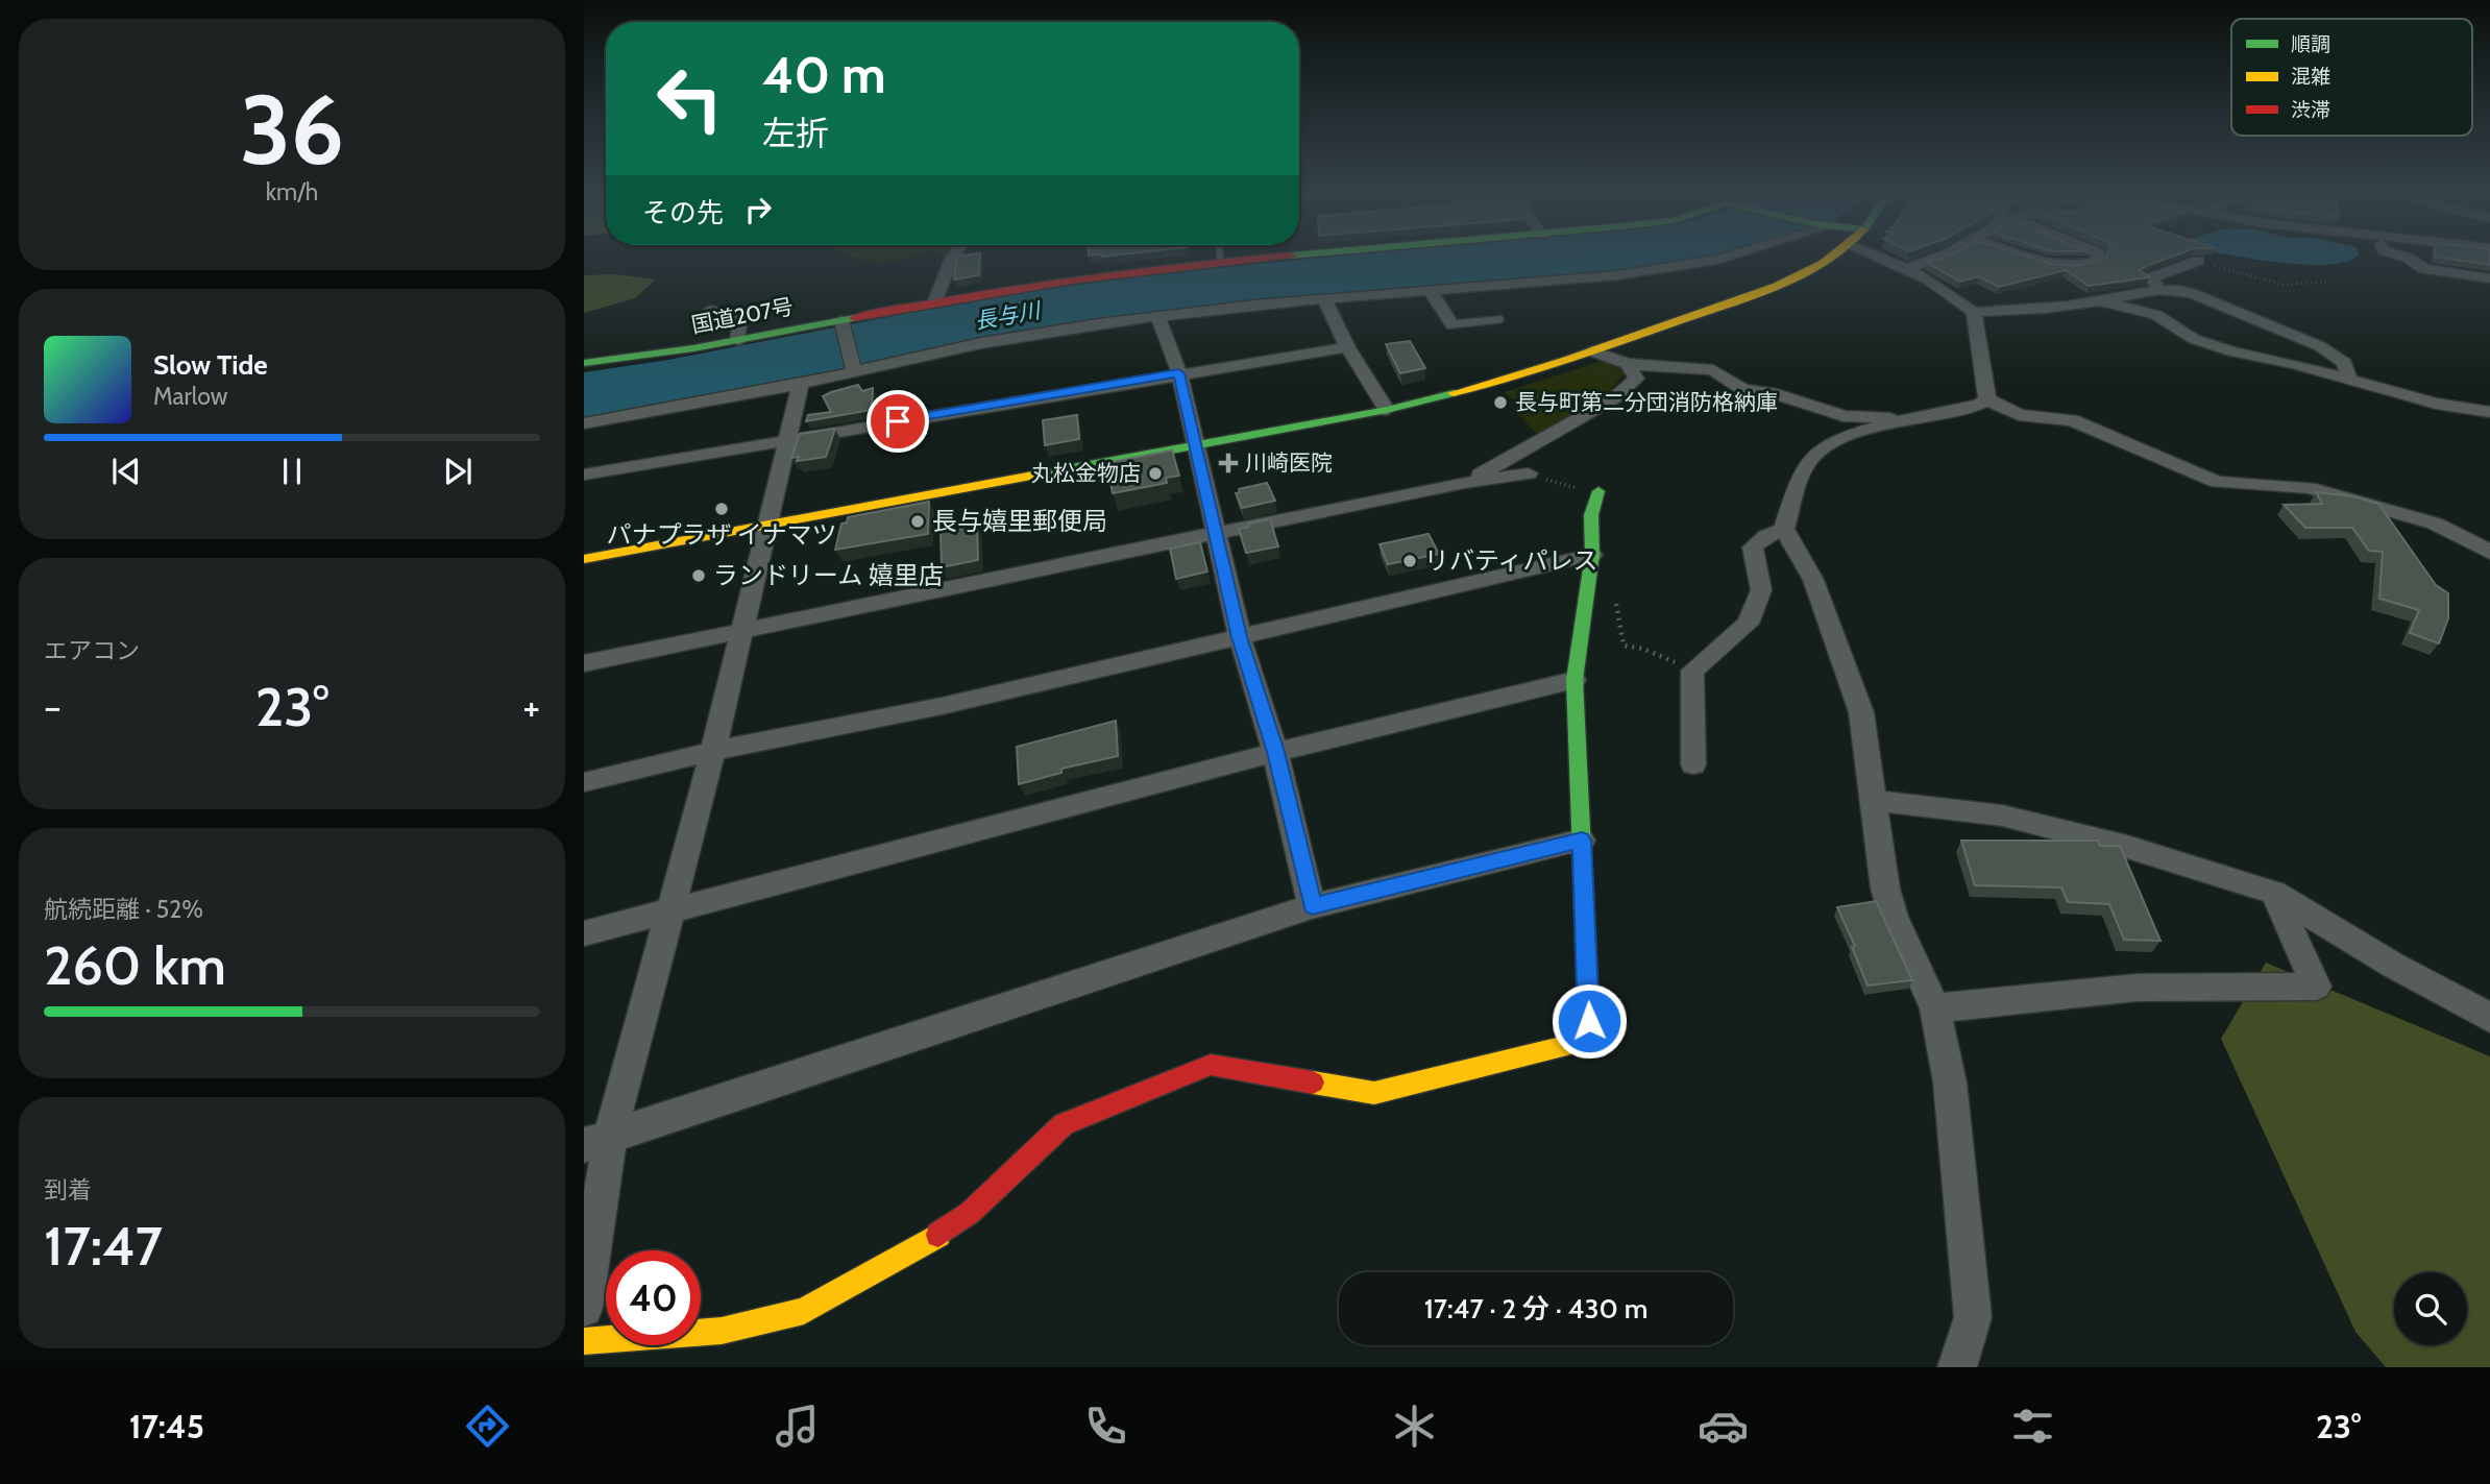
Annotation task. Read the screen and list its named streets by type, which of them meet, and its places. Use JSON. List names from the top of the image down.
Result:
{
  "streets": {
    "main road": ["国道207号"]
  },
  "water": ["長与川"],
  "places": {
    "other": [
      "長与町第二分団消防格納庫",
      "丸松金物店",
      "パナプラザ イナマツ",
      "長与嬉里郵便局",
      "リバティパレス",
      "ランドリーム 嬉里店"
    ],
    "health": ["川崎医院"]
  },
  "legend": ["順調", "混雑", "渋滞"],
  "page": {
    "tile": [
      ["36", "km/h"],
      "エアコン",
      ["航続距離 · 52%", "260 km"],
      ["到着", "17:47"]
    ],
    "turn": ["40 m", "左折"],
    "then": "その先",
    "song": ["Slow Tide", "Marlow"],
    "heat": ["−", "23°", "+"],
    "limit": "40",
    "trip": "17:47 · 2 分 · 430 m",
    "tabs": ["17:45", "23°"]
  }
}
